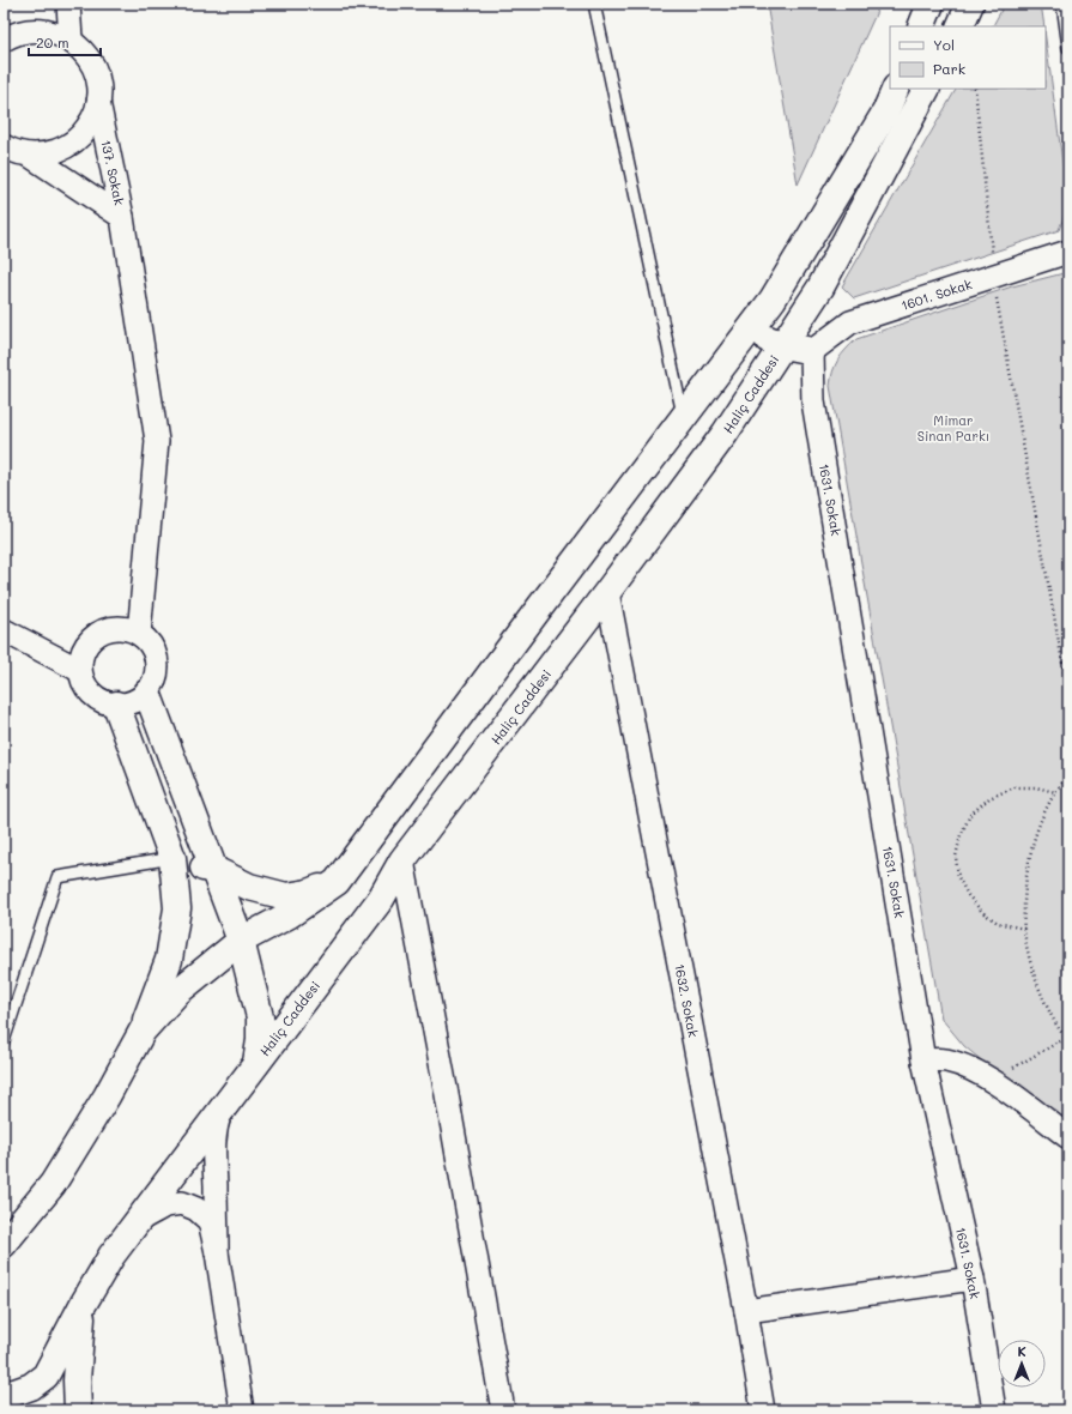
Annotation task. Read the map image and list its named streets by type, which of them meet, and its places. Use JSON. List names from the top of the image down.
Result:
{
  "streets": {
    "main road": ["Haliç Caddesi"],
    "street": [
      "137. Sokak",
      "1601. Sokak",
      "1631. Sokak",
      "1632. Sokak"
    ]
  },
  "crossings": [
    ["1601. Sokak", "1631. Sokak"],
    ["Haliç Caddesi", "1632. Sokak"]
  ],
  "parks": ["Mimar Sinan Parkı"],
  "legend": ["Yol", "Park"],
  "scale_bar": "20 m",
  "north": "top"
}
